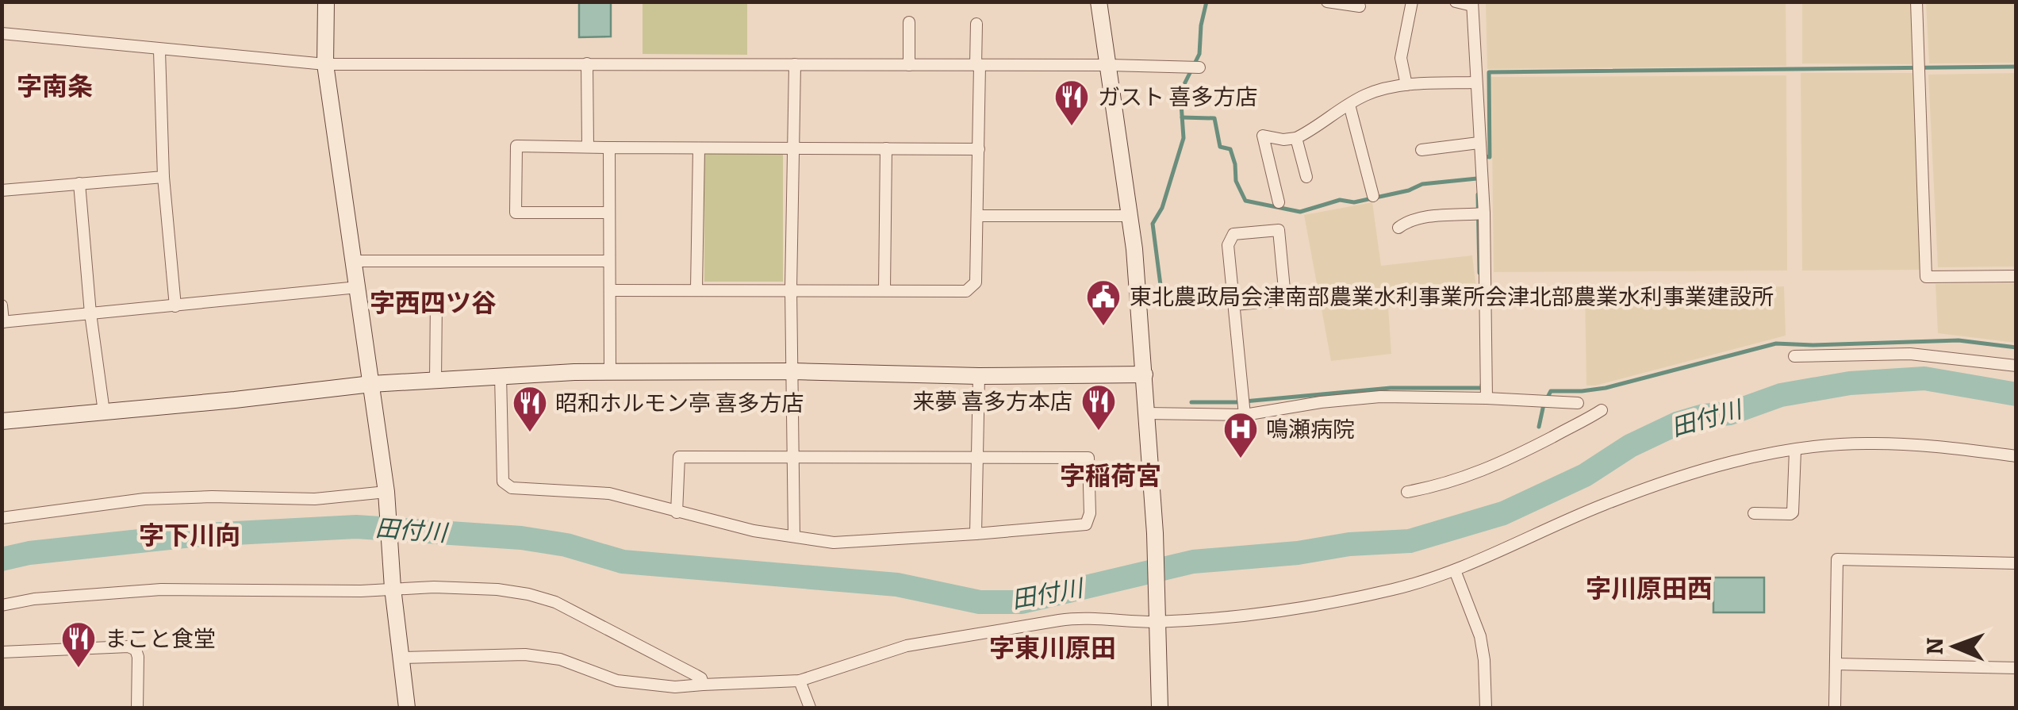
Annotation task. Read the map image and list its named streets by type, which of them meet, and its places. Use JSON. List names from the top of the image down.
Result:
{
  "districts": [
    "字南条",
    "字西四ツ谷",
    "字稲荷宮",
    "字下川向",
    "字川原田西",
    "字東川原田"
  ],
  "water": ["田付川"],
  "places": {
    "restaurant": [
      "ガスト 喜多方店",
      "来夢 喜多方本店",
      "昭和ホルモン亭 喜多方店",
      "まこと食堂"
    ],
    "public building": ["東北農政局会津南部農業水利事業所会津北部農業水利事業建設所"],
    "hospital": ["鳴瀬病院"]
  },
  "north": "left"
}
